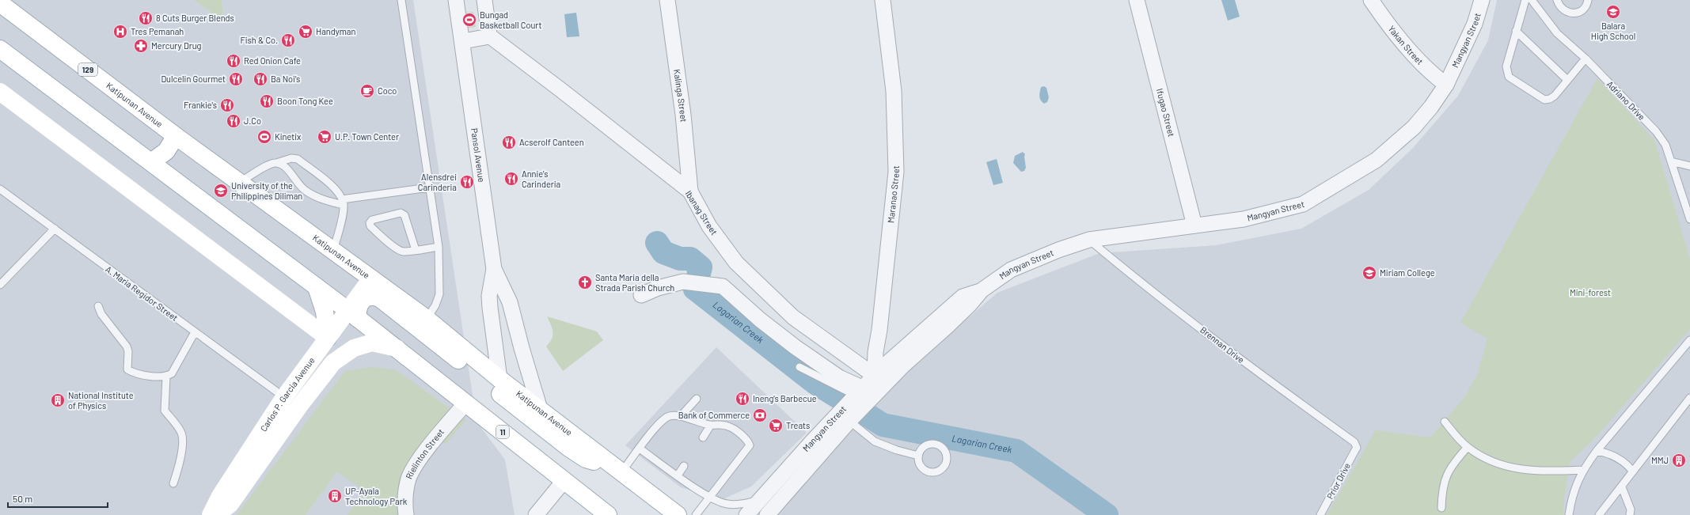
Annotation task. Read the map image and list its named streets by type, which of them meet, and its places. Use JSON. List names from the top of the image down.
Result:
{
  "streets": {
    "main road": [
      "129",
      "Katipunan Avenue",
      "Carlos P. Garcia Avenue",
      "11"
    ],
    "street": [
      "Mangyan Street",
      "Yakan Street",
      "Kalinga Street",
      "Ifugao Street",
      "Pansol Avenue",
      "Maranao Street",
      "Ibanag Street",
      "Rielinton Street"
    ],
    "lane": [
      "Adriano Drive",
      "A. Maria Regidor Street",
      "Brennan Drive",
      "Prior Drive"
    ]
  },
  "crossings": [
    ["Mangyan Street", "Yakan Street"],
    ["Mangyan Street", "Ifugao Street"],
    ["Mangyan Street", "Maranao Street"],
    ["Mangyan Street", "Ibanag Street"],
    ["Mangyan Street", "Brennan Drive"],
    ["Kalinga Street", "Ibanag Street"],
    ["Katipunan Avenue", "Pansol Avenue"],
    ["Katipunan Avenue", "Carlos P. Garcia Avenue"],
    ["Maranao Street", "Ibanag Street"],
    ["A. Maria Regidor Street", "Carlos P. Garcia Avenue"],
    ["Brennan Drive", "Prior Drive"],
    ["Carlos P. Garcia Avenue", "11"],
    ["11", "Rielinton Street"]
  ],
  "water": ["Lagarian Creek"],
  "parks": ["Mini-forest"],
  "places": {
    "school or university": ["Balara High School", "University of the Philippines Diliman", "Miriam College"],
    "restaurant": [
      "8 Cuts Burger Blends",
      "Fish & Co.",
      "Red Onion Cafe",
      "Dulcelin Gourmet",
      "Ba Noi's",
      "Boon Tong Kee",
      "Frankie's",
      "J.Co",
      "Acserolf Canteen",
      "Annie's Carinderia",
      "Alensdrei Carinderia",
      "Ineng's Barbecue"
    ],
    "sports": ["Bungad Basketball Court", "Kinetix"],
    "hospital": ["Tres Pemanah"],
    "supermarket": ["Handyman", "U.P. Town Center", "Treats"],
    "pharmacy": ["Mercury Drug"],
    "cafe": ["Coco"],
    "church": ["Santa Maria della Strada Parish Church"],
    "building": ["National Institute of Physics", "MMJ", "UP-Ayala Technology Park"],
    "bank": ["Bank of Commerce"]
  },
  "scale_bar": "50 m"
}
